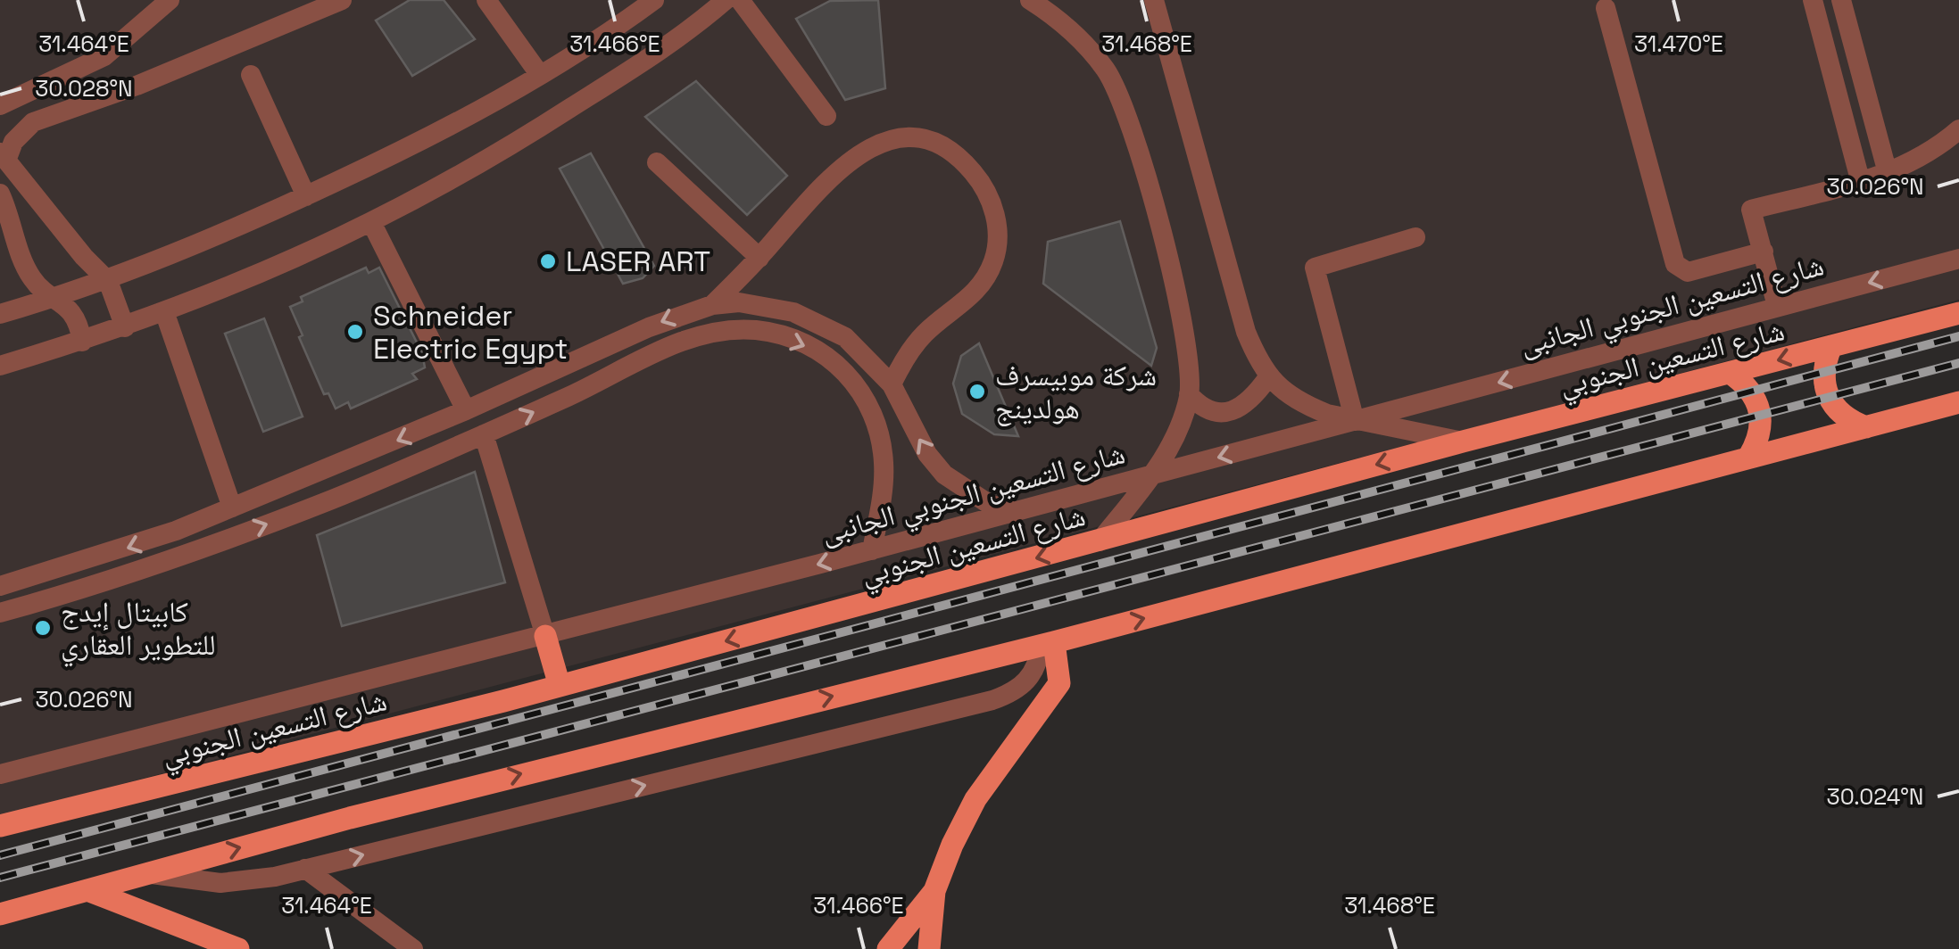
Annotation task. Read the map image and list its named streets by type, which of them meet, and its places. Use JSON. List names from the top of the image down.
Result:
{
  "streets": {
    "main road": ["شارع التسعين الجنوبي"],
    "street": ["شارع التسعين الجنوبي الجانبى"]
  },
  "places": [
    "LASER ART",
    "Schneider Electric Egypt",
    "شركة موبيسرف هولدينج",
    "كابيتال إيدج للتطوير العقاري"
  ],
  "coordinates": [
    "31.464°E",
    "31.466°E",
    "31.468°E",
    "31.470°E",
    "30.028°N",
    "30.026°N",
    "30.024°N"
  ]
}
